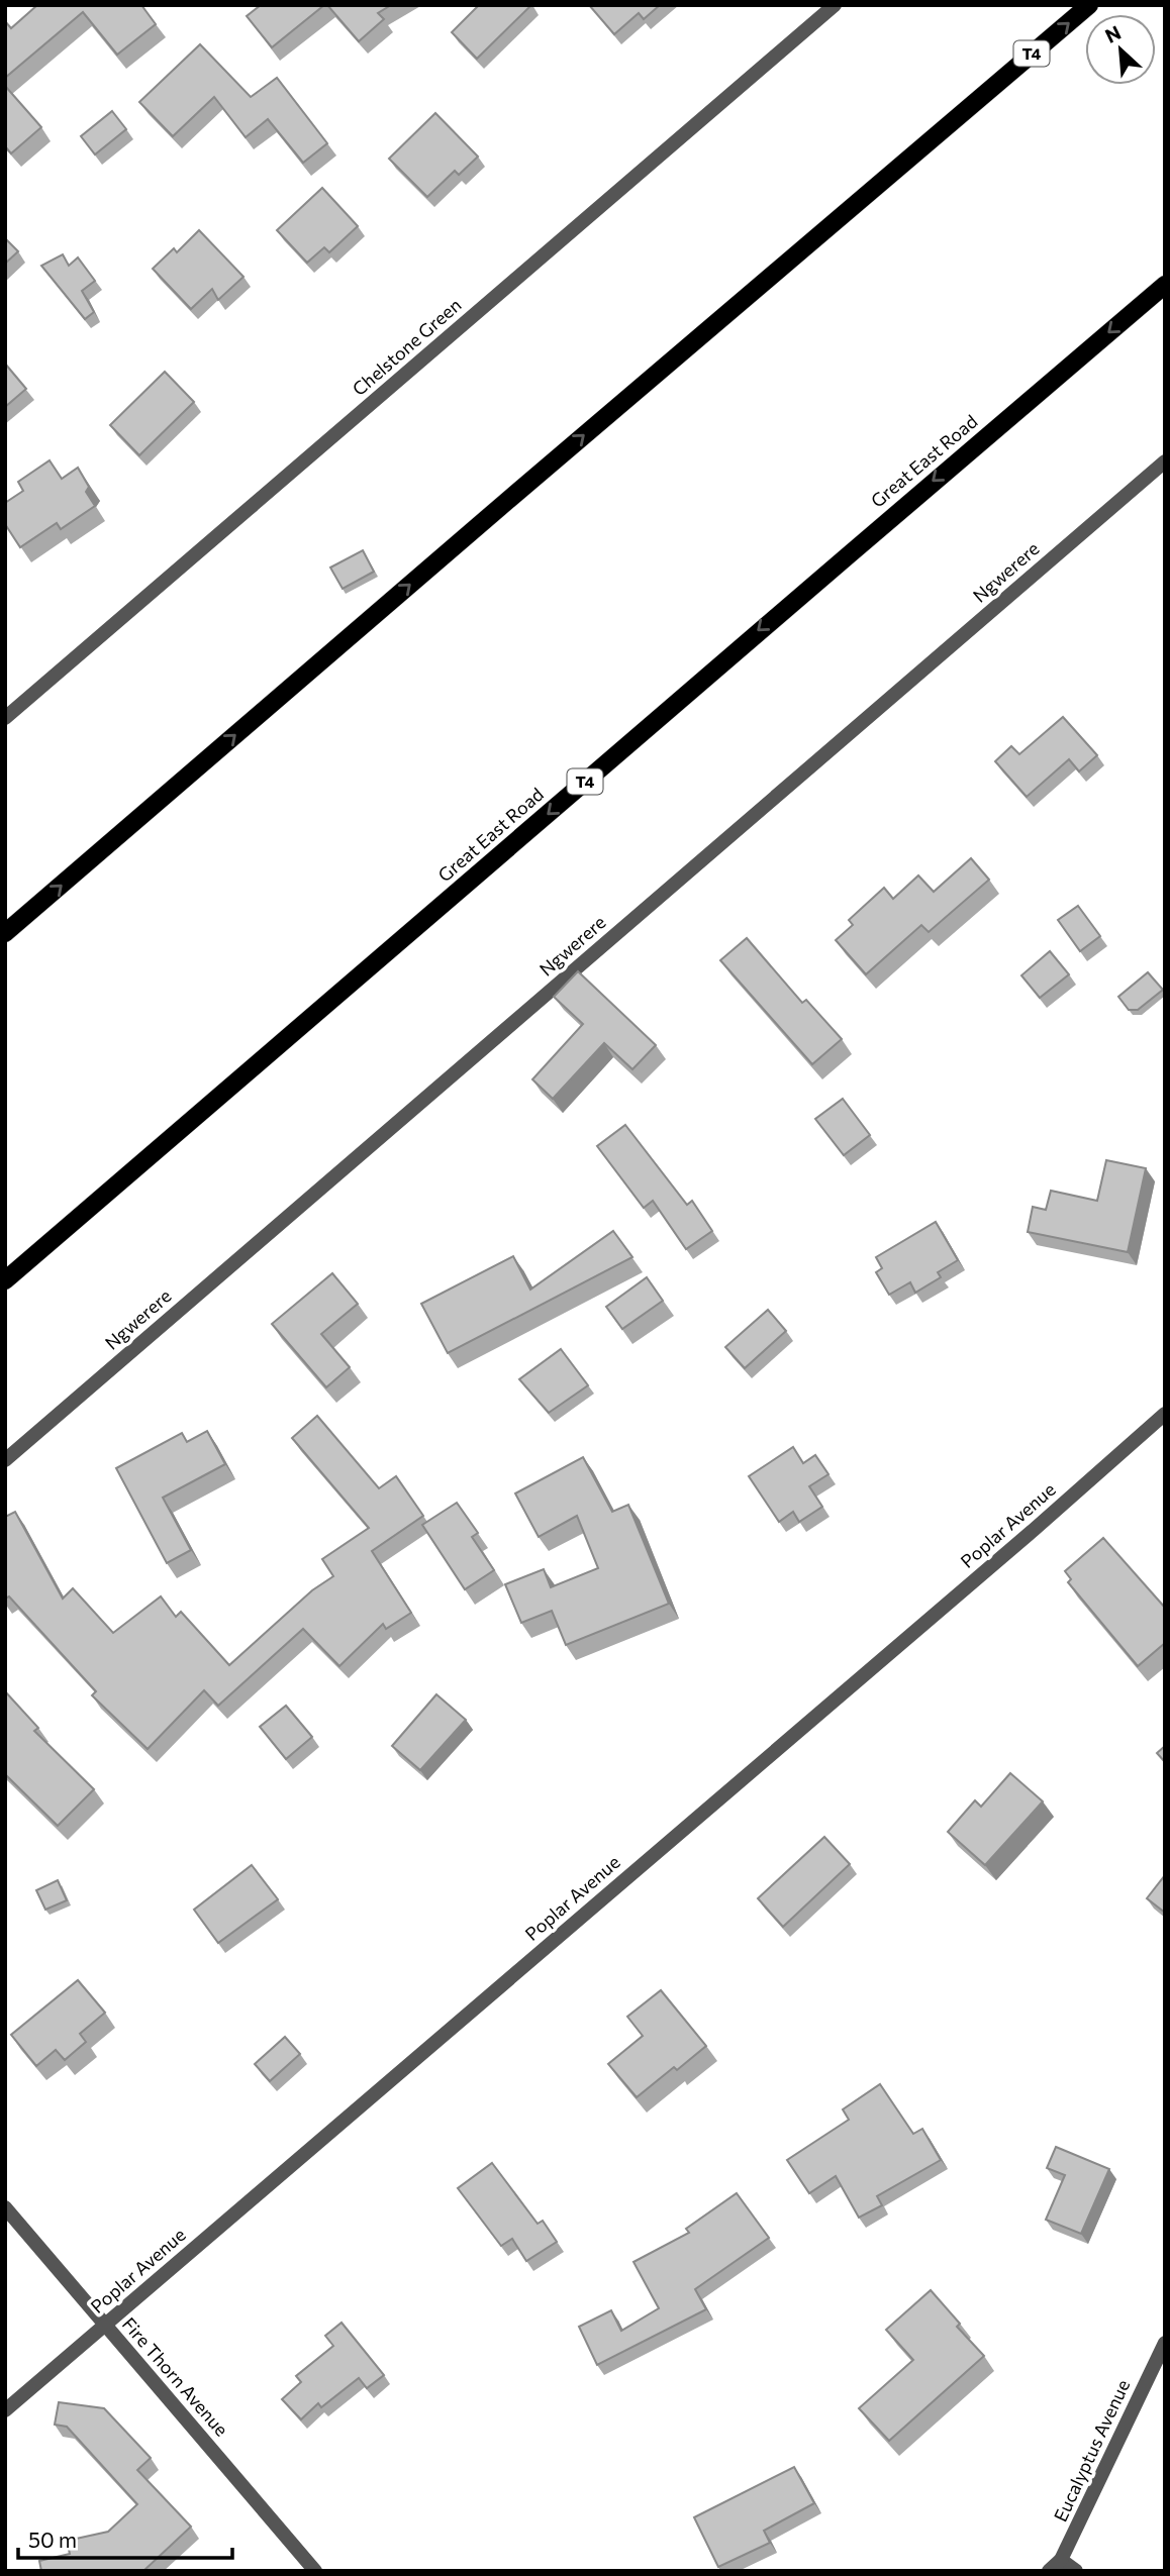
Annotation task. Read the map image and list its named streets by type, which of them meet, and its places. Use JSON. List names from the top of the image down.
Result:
{
  "streets": {
    "main road": ["T4", "Great East Road"],
    "street": [
      "Chelstone Green",
      "Ngwerere",
      "Poplar Avenue",
      "Fire Thorn Avenue",
      "Eucalyptus Avenue"
    ]
  },
  "crossings": [
    ["Poplar Avenue", "Fire Thorn Avenue"]
  ],
  "one_way": ["Great East Road"],
  "scale_bar": "50 m",
  "north": "top left"
}
